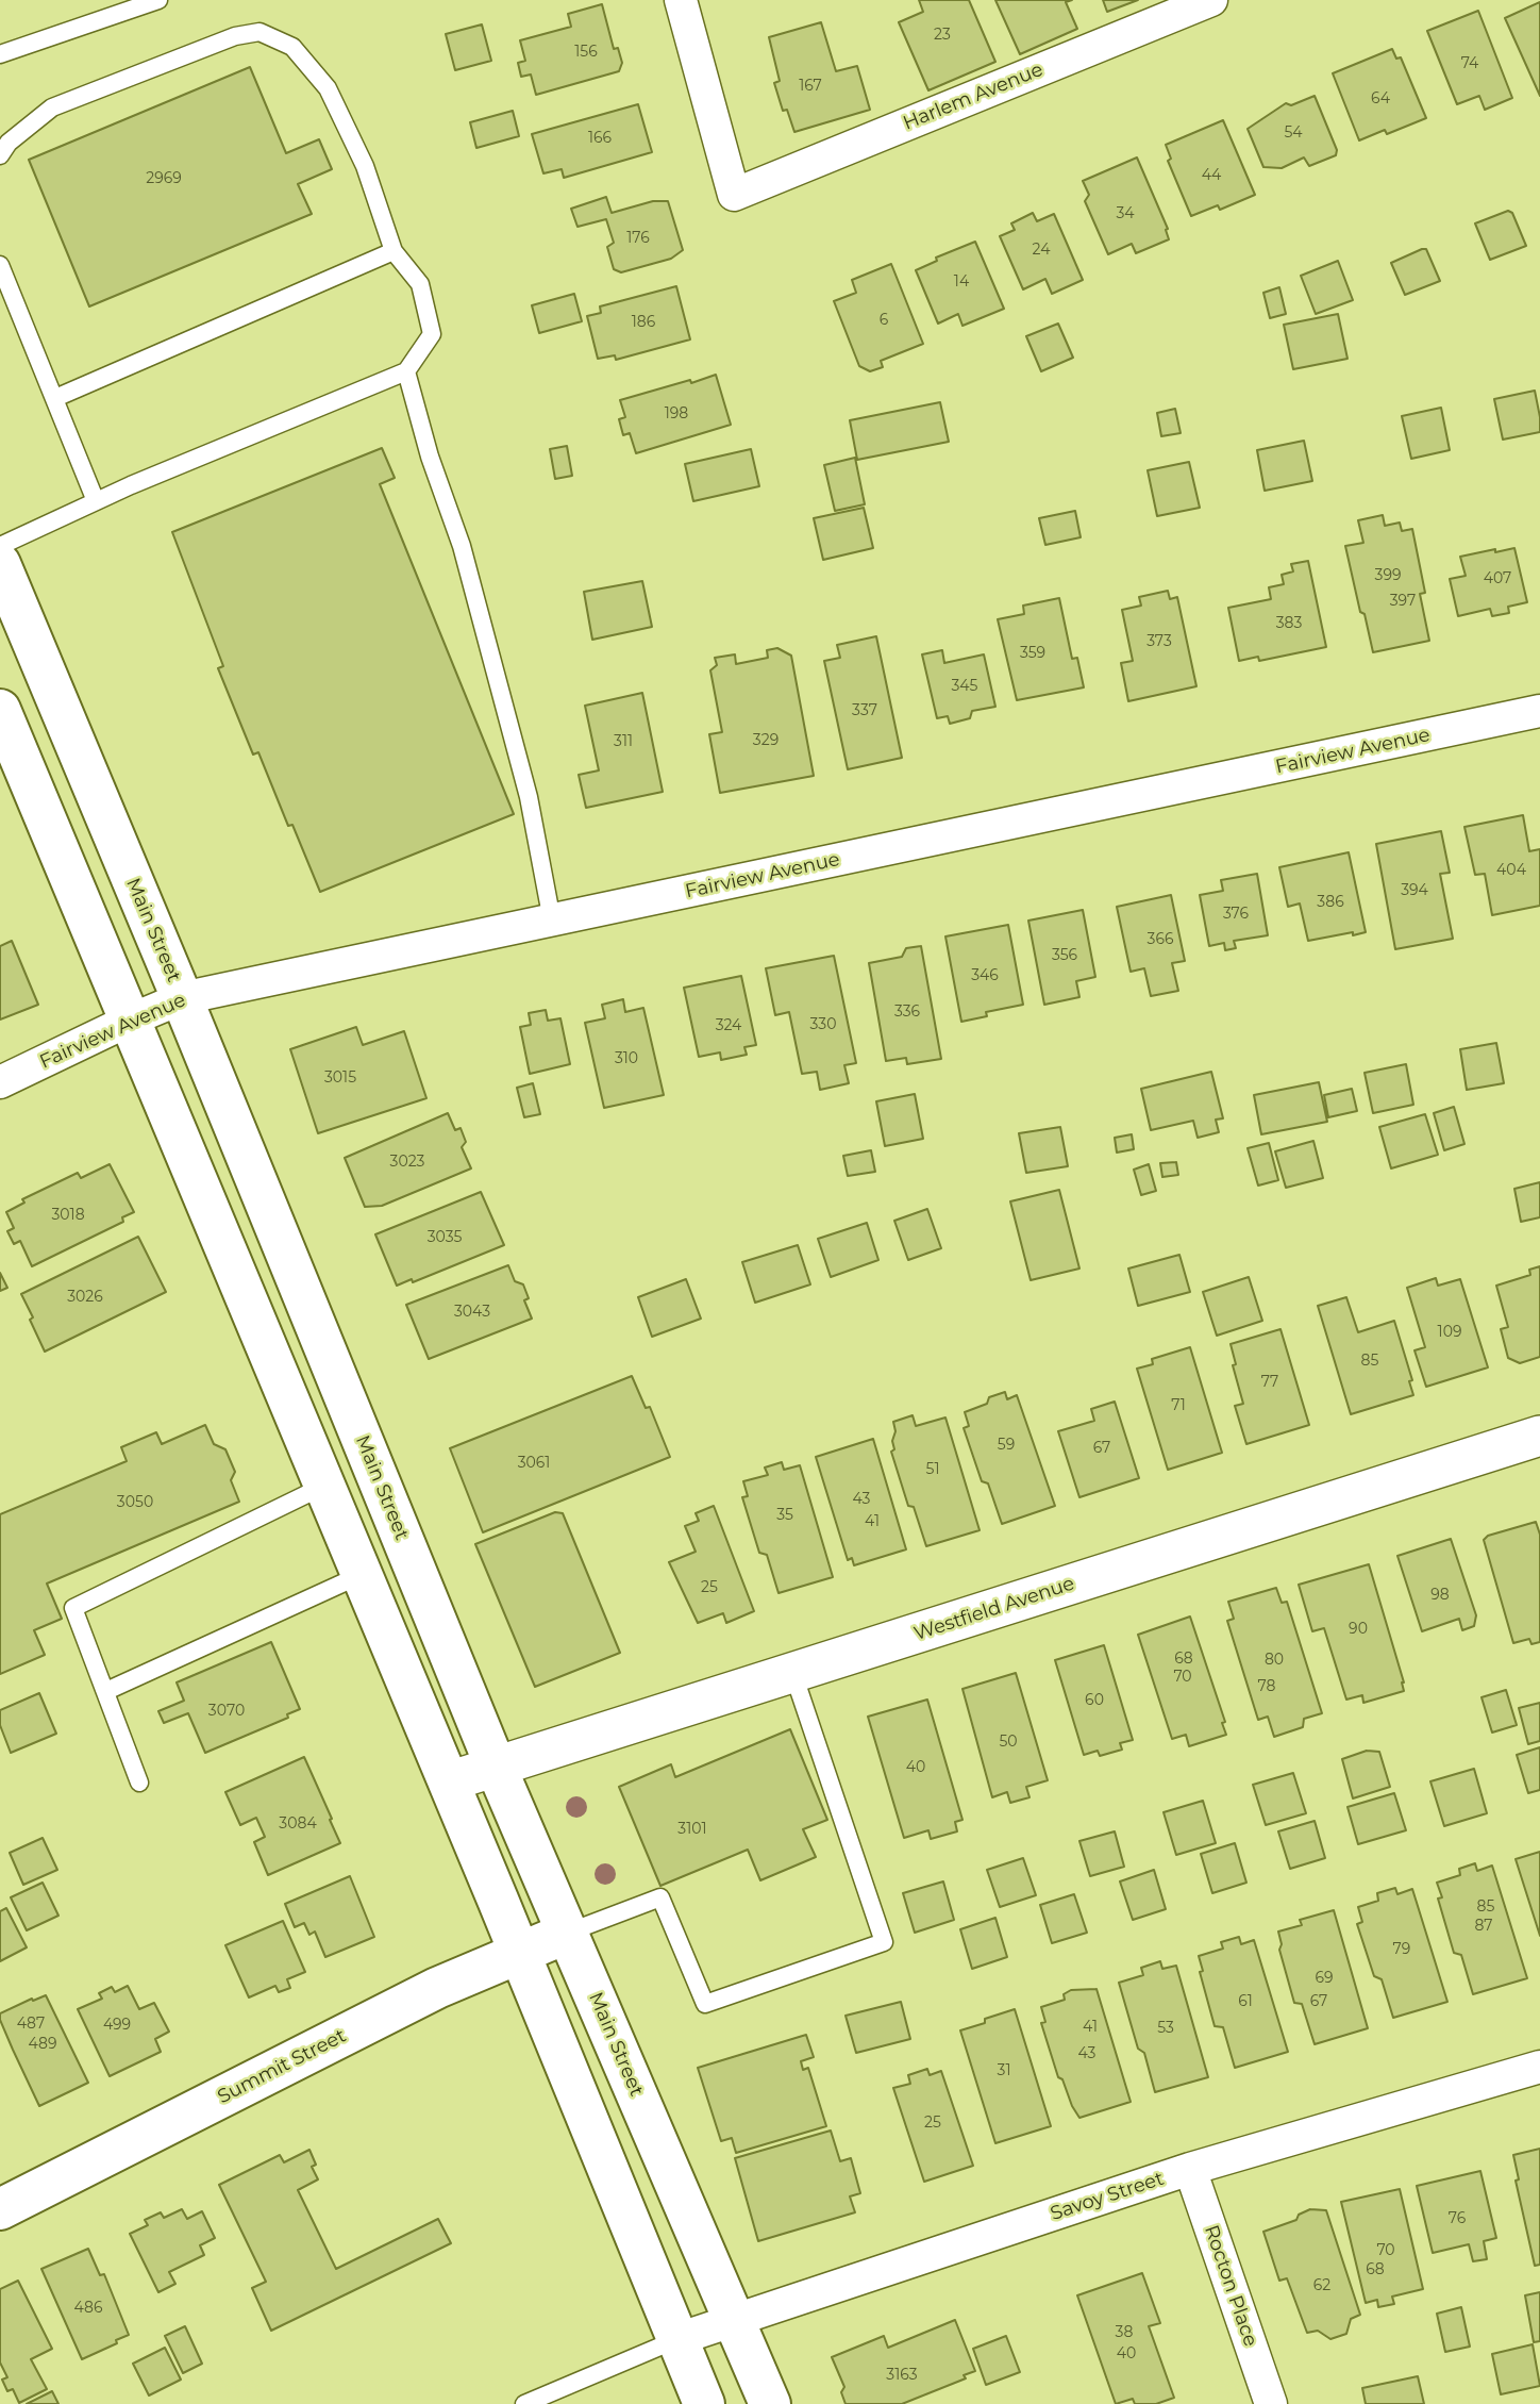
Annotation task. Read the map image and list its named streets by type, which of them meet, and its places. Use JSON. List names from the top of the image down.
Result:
{
  "streets": {
    "main road": ["Main Street", "Summit Street"],
    "street": [
      "Harlem Avenue",
      "Fairview Avenue",
      "Westfield Avenue",
      "Savoy Street",
      "Rocton Place"
    ]
  },
  "crossings": [
    ["Fairview Avenue", "Main Street"],
    ["Main Street", "Westfield Avenue"],
    ["Main Street", "Summit Street"],
    ["Main Street", "Savoy Street"],
    ["Savoy Street", "Rocton Place"]
  ],
  "house_numbers": [
    "23",
    "156",
    "74",
    "167",
    "64",
    "54",
    "166",
    "44",
    "2969",
    "34",
    "176",
    "24",
    "14",
    "6",
    "186",
    "198",
    "399",
    "407",
    "397",
    "383",
    "373",
    "359",
    "345",
    "337",
    "329",
    "311",
    "404",
    "394",
    "386",
    "376",
    "366",
    "356",
    "346",
    "336",
    "330",
    "324",
    "310",
    "3015",
    "3023",
    "3018",
    "3035",
    "3026",
    "3043",
    "109",
    "85",
    "77",
    "71",
    "59",
    "67",
    "3061",
    "51",
    "43",
    "3050",
    "35",
    "41",
    "25",
    "98",
    "90",
    "68",
    "80",
    "70",
    "78",
    "60",
    "3070",
    "50",
    "40",
    "3084",
    "3101",
    "85",
    "87",
    "79",
    "69",
    "61",
    "67",
    "487",
    "499",
    "41",
    "53",
    "489",
    "43",
    "31",
    "25",
    "76",
    "70",
    "68",
    "62",
    "486",
    "38",
    "40",
    "3163"
  ]
}
